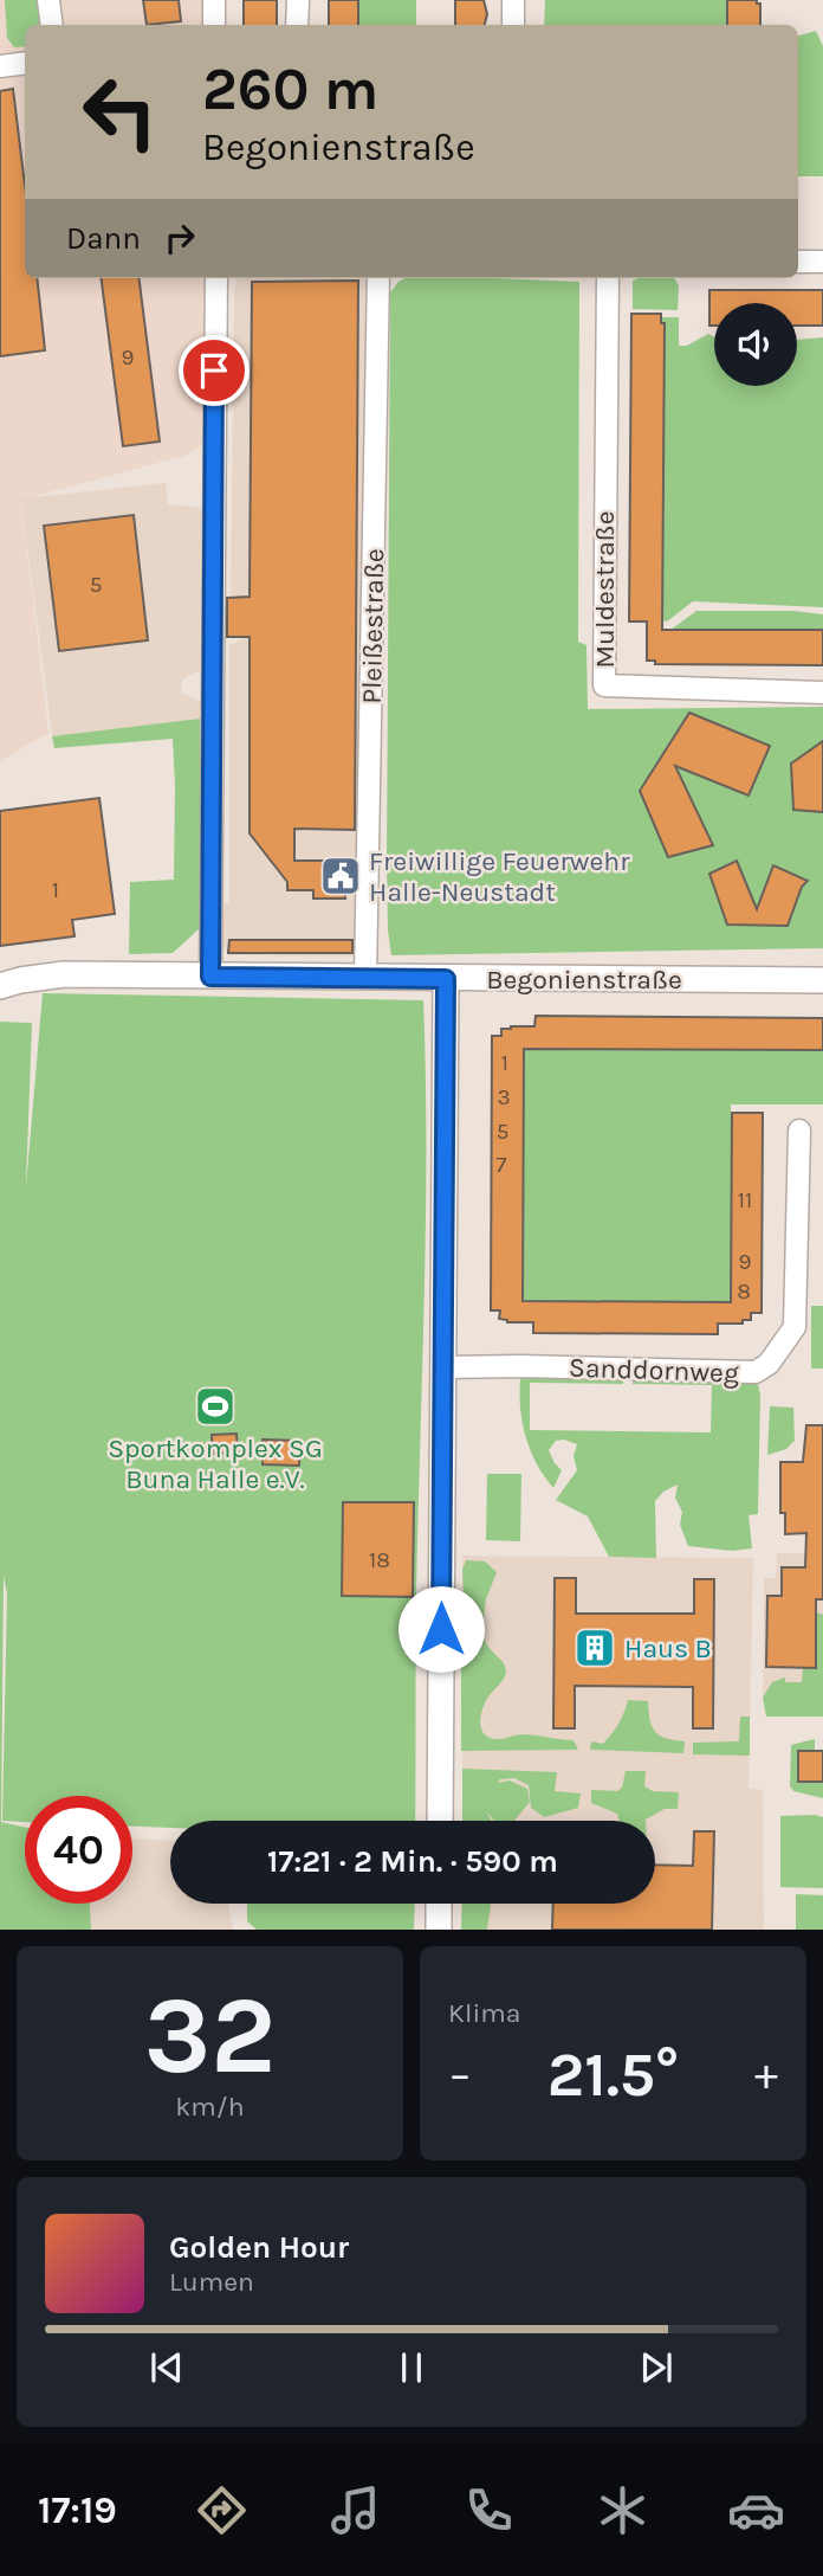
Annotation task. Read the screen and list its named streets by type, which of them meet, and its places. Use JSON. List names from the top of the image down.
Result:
{
  "streets": {
    "street": [
      "Muldestraße",
      "Pleißestraße",
      "Begonienstraße",
      "Sanddornweg"
    ]
  },
  "crossings": [
    ["Pleißestraße", "Begonienstraße"]
  ],
  "places": {
    "public building": ["Freiwillige Feuerwehr Halle-Neustadt"],
    "sports": ["Sportkomplex SG Buna Halle e.V."],
    "building": ["Haus B"]
  },
  "house_numbers": [
    "9",
    "5",
    "1",
    "1",
    "3",
    "5",
    "7",
    "11",
    "9",
    "8",
    "18"
  ],
  "page": {
    "turn": ["260 m", "Begonienstraße"],
    "then": "Dann",
    "limit": "40",
    "trip": "17:21 · 2 Min. · 590 m",
    "tile": [
      ["32", "km/h"],
      "Klima"
    ],
    "heat": ["−", "21.5°", "+"],
    "song": ["Golden Hour", "Lumen"],
    "tabs": "17:19"
  }
}
